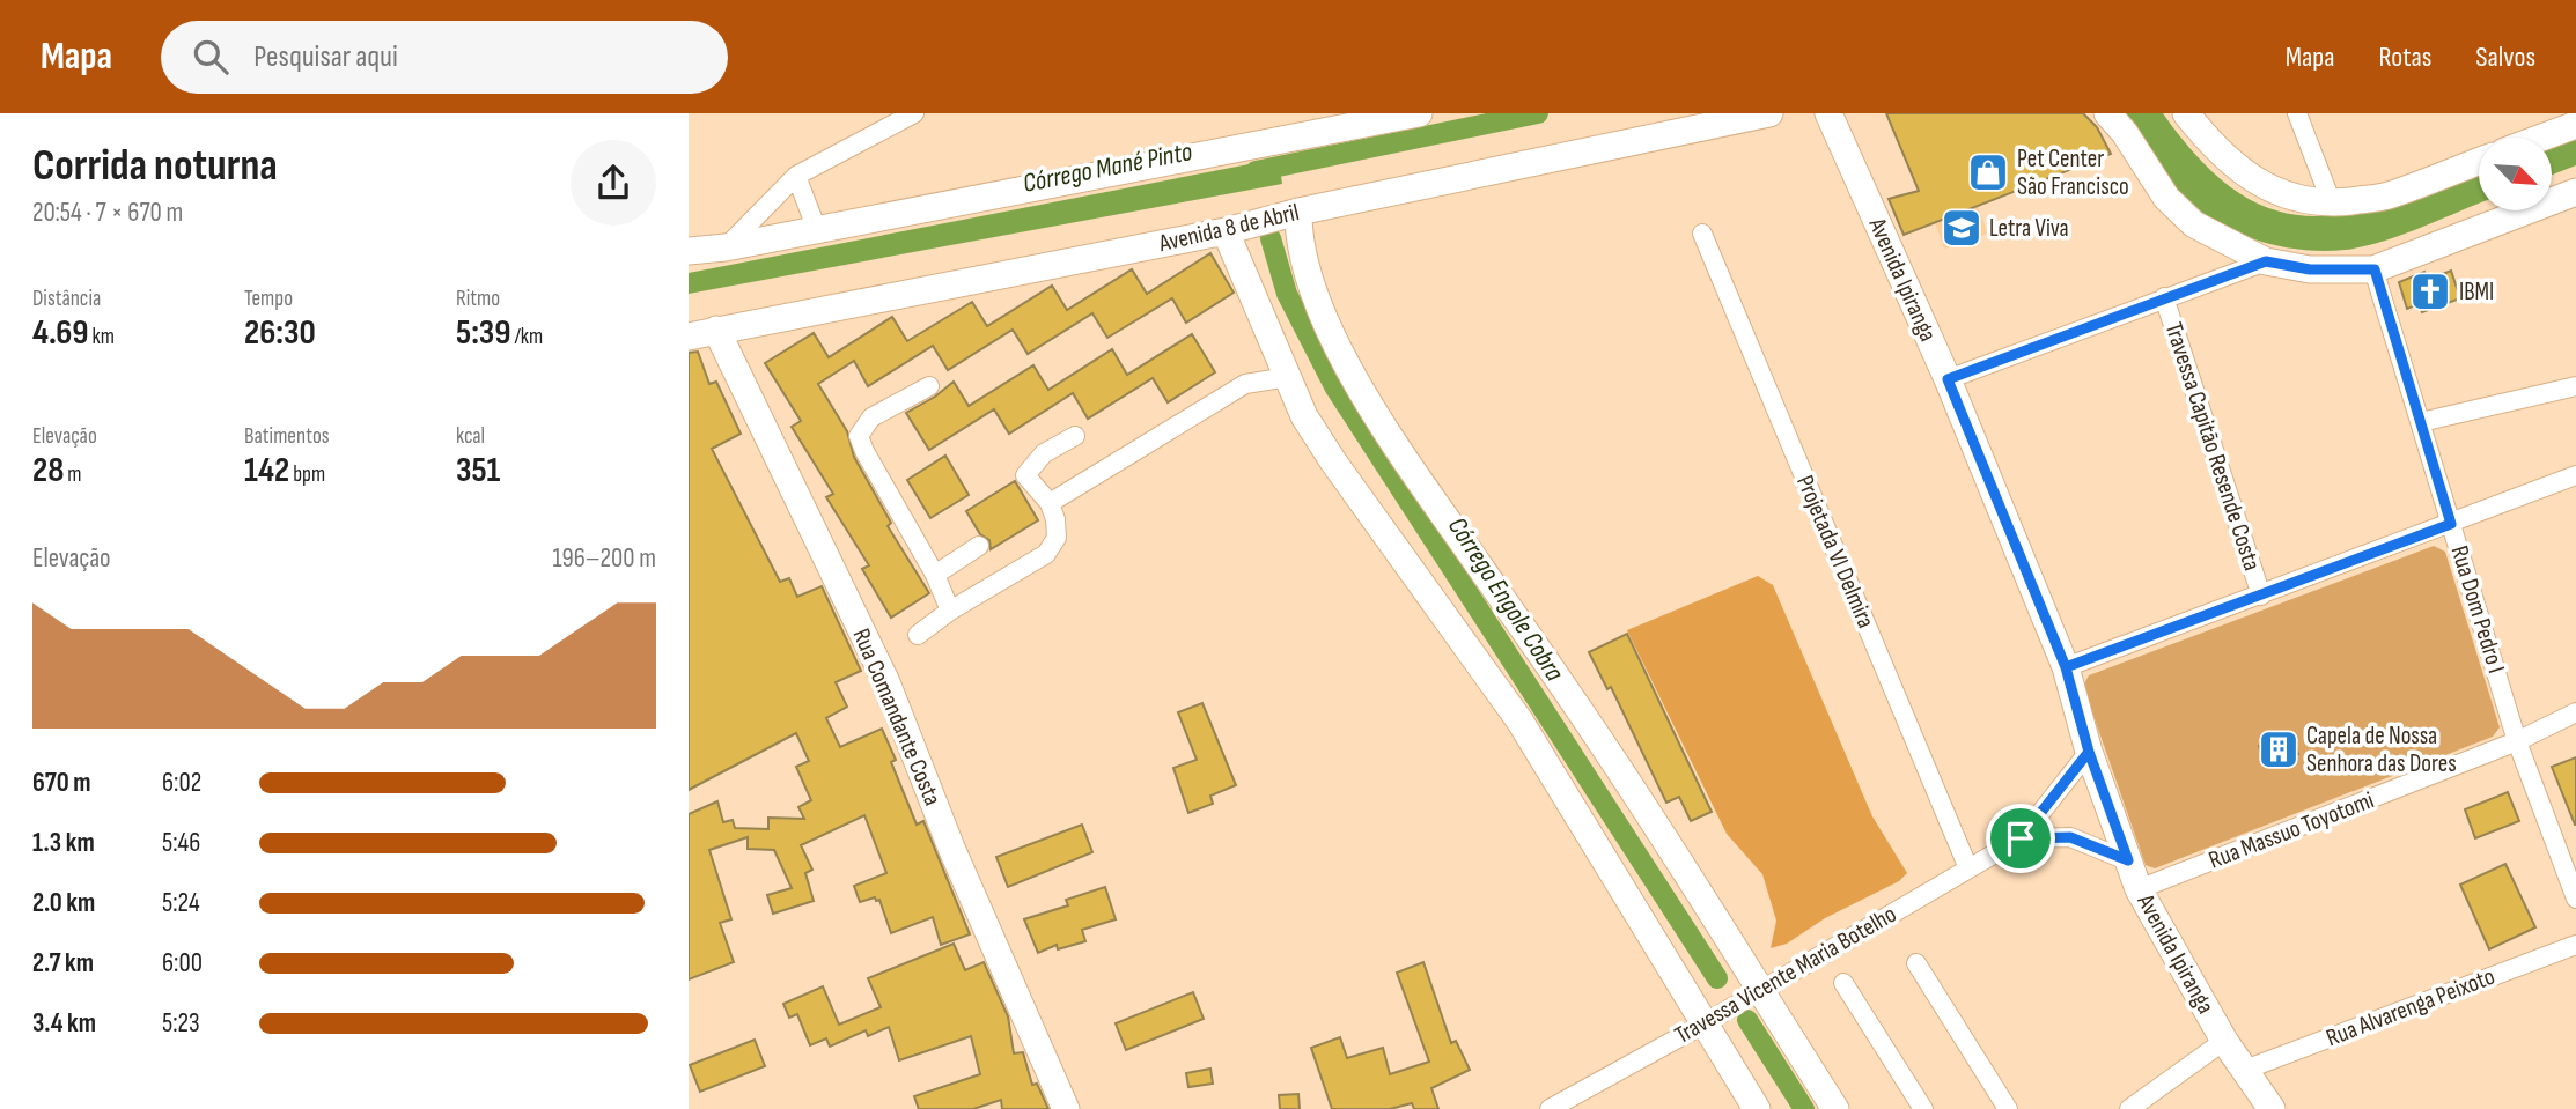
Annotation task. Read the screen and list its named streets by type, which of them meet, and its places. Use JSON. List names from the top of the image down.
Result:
{
  "streets": {
    "street": [
      "Avenida 8 de Abril",
      "Avenida Ipiranga",
      "Travessa Capitão Resende Costa",
      "Projetada VI Delmira",
      "Rua Dom Pedro I",
      "Rua Comandante Costa",
      "Rua Massuo Toyotomi",
      "Travessa Vicente Maria Botelho",
      "Rua Alvarenga Peixoto"
    ]
  },
  "crossings": [
    ["Avenida 8 de Abril", "Rua Comandante Costa"],
    ["Avenida Ipiranga", "Rua Massuo Toyotomi"],
    ["Avenida Ipiranga", "Travessa Vicente Maria Botelho"],
    ["Avenida Ipiranga", "Rua Alvarenga Peixoto"],
    ["Projetada VI Delmira", "Travessa Vicente Maria Botelho"],
    ["Rua Dom Pedro I", "Rua Massuo Toyotomi"]
  ],
  "water": ["Córrego Mané Pinto", "Córrego Engole Cobra"],
  "places": {
    "shop": ["Pet Center São Francisco"],
    "school or university": ["Letra Viva"],
    "church": ["IBMI"],
    "building": ["Capela de Nossa Senhora das Dores"]
  },
  "north": "bottom right",
  "page": {
    "header": "Mapa",
    "search": "Pesquisar aqui",
    "nav": ["Mapa", "Rotas", "Salvos"],
    "heading": ["Corrida noturna", "20:54 · 7 × 670 m"],
    "stats": [
      ["Distância", "4.69 km"],
      ["Tempo", "26:30"],
      ["Ritmo", "5:39 /km"],
      ["Elevação", "28 m"],
      ["Batimentos", "142 bpm"],
      ["kcal", "351"]
    ],
    "chart": ["Elevação", "196–200 m"],
    "list": [
      {
        "name": "670 m",
        "note": "6:02"
      },
      {
        "name": "1.3 km",
        "note": "5:46"
      },
      {
        "name": "2.0 km",
        "note": "5:24"
      },
      {
        "name": "2.7 km",
        "note": "6:00"
      },
      {
        "name": "3.4 km",
        "note": "5:23"
      }
    ]
  }
}
